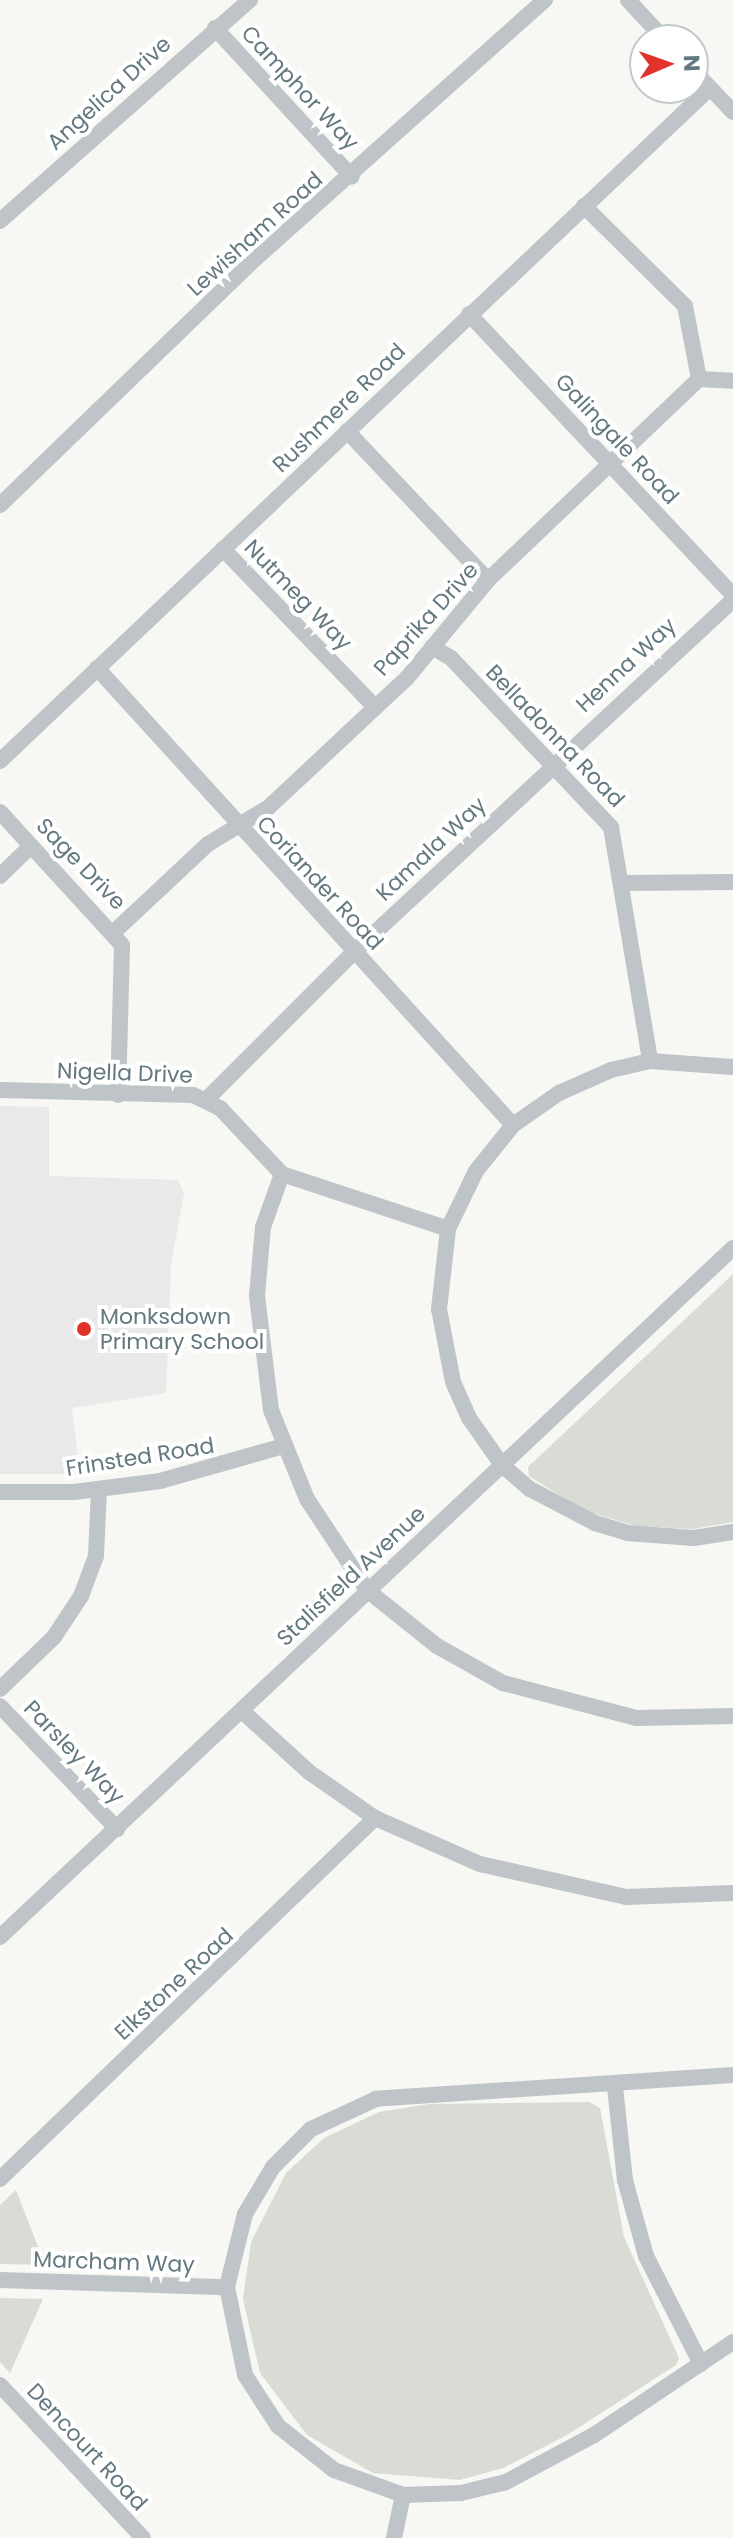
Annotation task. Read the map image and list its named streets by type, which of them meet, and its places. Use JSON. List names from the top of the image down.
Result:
{
  "streets": {
    "street": [
      "Camphor Way",
      "Angelica Drive",
      "Lewisham Road",
      "Rushmere Road",
      "Galingale Road",
      "Nutmeg Way",
      "Paprika Drive",
      "Henna Way",
      "Belladonna Road",
      "Kamala Way",
      "Sage Drive",
      "Coriander Road",
      "Nigella Drive",
      "Frinsted Road",
      "Stalisfield Avenue",
      "Parsley Way",
      "Elkstone Road",
      "Marcham Way",
      "Dencourt Road"
    ]
  },
  "crossings": [
    ["Camphor Way", "Angelica Drive"],
    ["Camphor Way", "Lewisham Road"],
    ["Rushmere Road", "Galingale Road"],
    ["Rushmere Road", "Nutmeg Way"],
    ["Rushmere Road", "Coriander Road"],
    ["Galingale Road", "Paprika Drive"],
    ["Galingale Road", "Henna Way"],
    ["Nutmeg Way", "Paprika Drive"],
    ["Paprika Drive", "Belladonna Road"],
    ["Paprika Drive", "Sage Drive"],
    ["Paprika Drive", "Coriander Road"],
    ["Henna Way", "Belladonna Road"],
    ["Henna Way", "Kamala Way"],
    ["Belladonna Road", "Kamala Way"],
    ["Kamala Way", "Coriander Road"],
    ["Kamala Way", "Nigella Drive"],
    ["Sage Drive", "Nigella Drive"],
    ["Stalisfield Avenue", "Parsley Way"]
  ],
  "places": ["Monksdown Primary School"],
  "north": "right"
}
